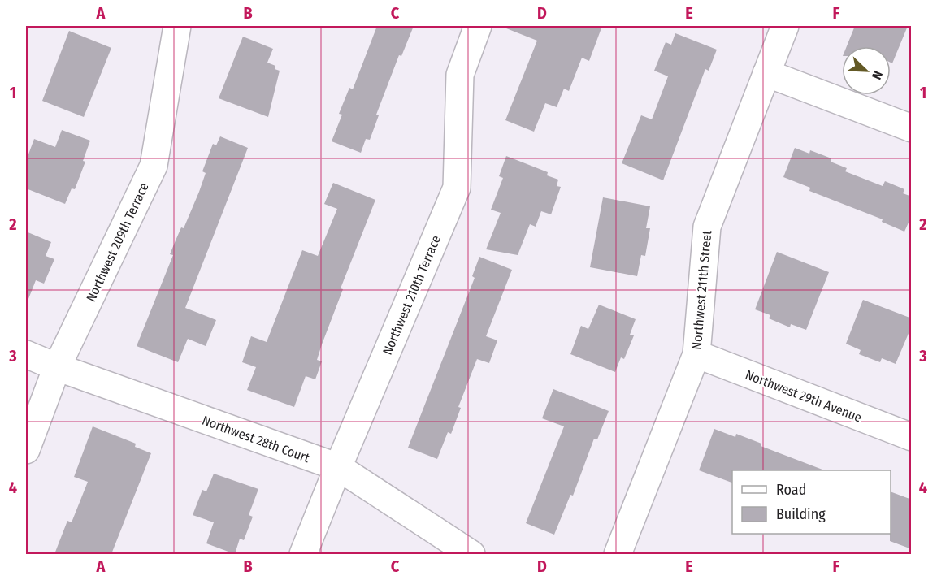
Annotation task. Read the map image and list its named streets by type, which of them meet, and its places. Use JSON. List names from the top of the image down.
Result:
{
  "streets": {
    "street": [
      "Northwest 209th Terrace",
      "Northwest 211th Street",
      "Northwest 210th Terrace",
      "Northwest 29th Avenue",
      "Northwest 28th Court"
    ]
  },
  "crossings": [
    ["Northwest 209th Terrace", "Northwest 28th Court"],
    ["Northwest 211th Street", "Northwest 29th Avenue"],
    ["Northwest 210th Terrace", "Northwest 28th Court"]
  ],
  "legend": ["Road", "Building"],
  "north": "bottom right",
  "grid": {
    "columns": [
      "A",
      "B",
      "C",
      "D",
      "E",
      "F"
    ],
    "rows": [
      "1",
      "2",
      "3",
      "4"
    ]
  }
}
